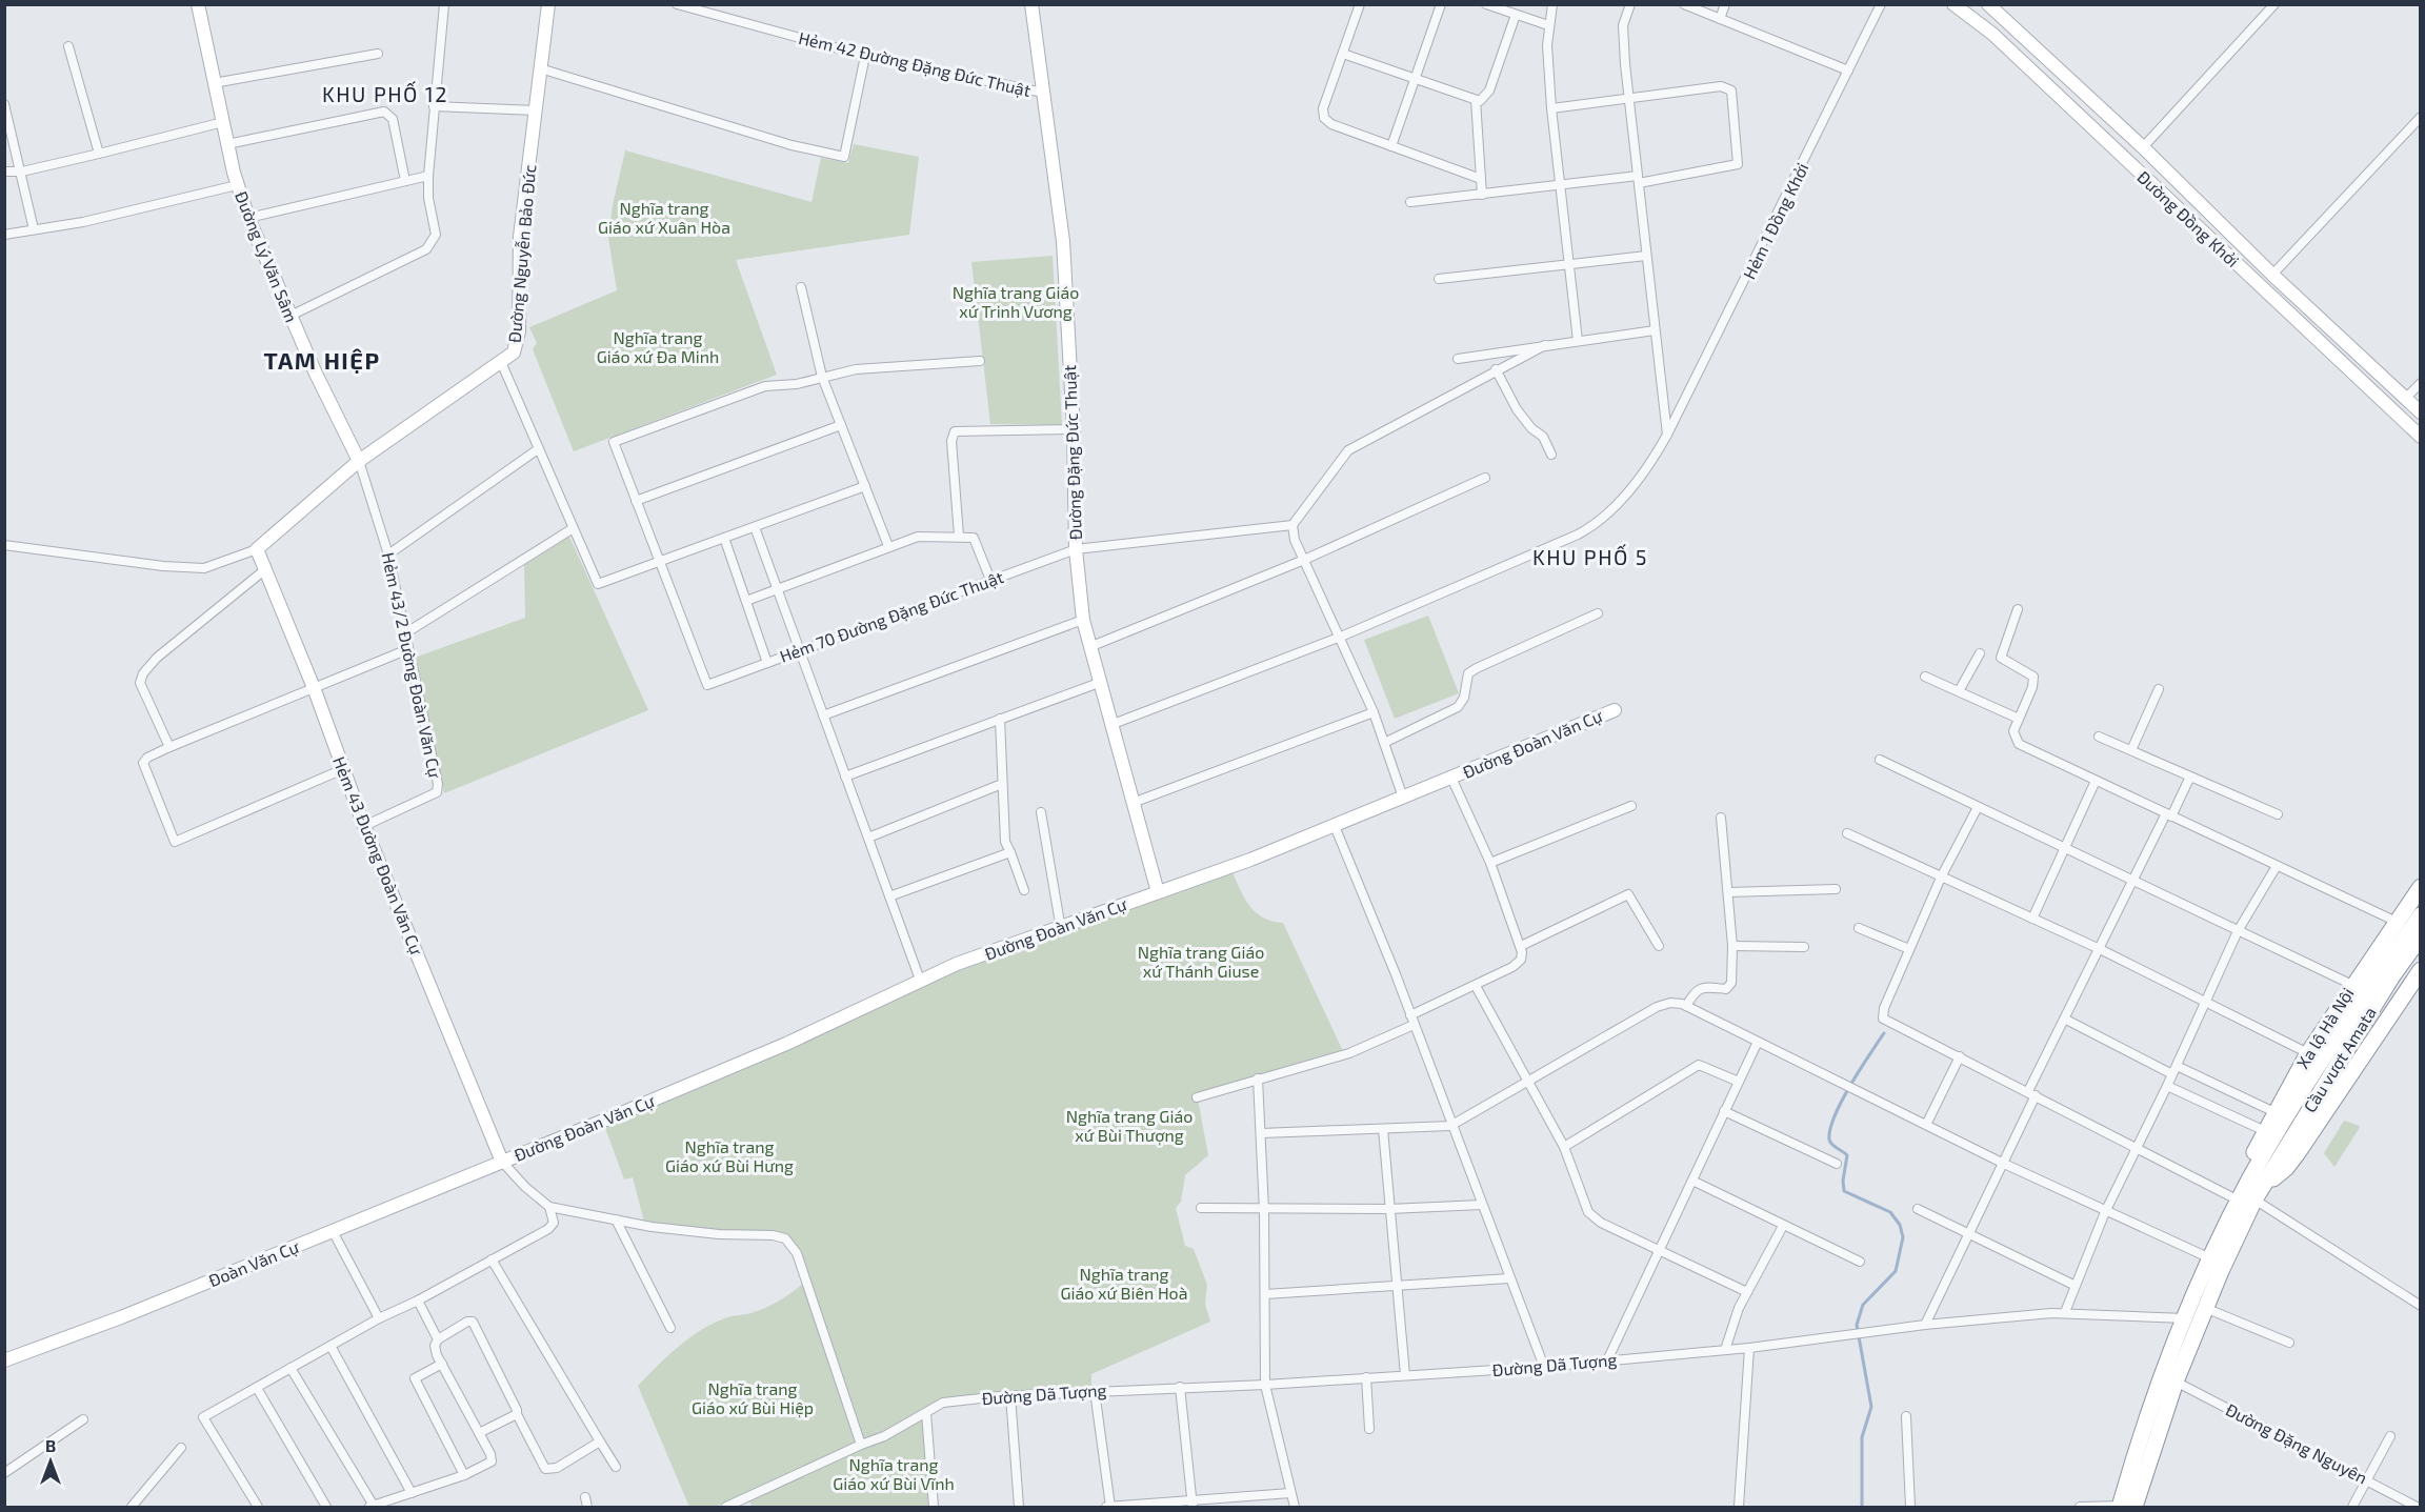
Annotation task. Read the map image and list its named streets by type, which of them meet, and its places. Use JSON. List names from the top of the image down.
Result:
{
  "streets": {
    "highway": ["Xa lộ Hà Nội", "Cầu vượt Amata"],
    "street": [
      "Hẻm 42 Đường Đặng Đức Thuật",
      "Đường Đồng Khởi",
      "Hẻm 1 Đồng Khởi",
      "Đường Nguyễn Bảo Đức",
      "Đường Lý Văn Sâm",
      "Đường Đặng Đức Thuật",
      "Hẻm 70 Đường Đặng Đức Thuật",
      "Hẻm 43/2 Đường Đoàn Văn Cự",
      "Đường Đoàn Văn Cự",
      "Hẻm 43 Đường Đoàn Văn Cự",
      "Đoàn Văn Cự",
      "Đường Dã Tượng",
      "Đường Đặng Nguyên"
    ]
  },
  "crossings": [
    ["Hẻm 42 Đường Đặng Đức Thuật", "Đường Đặng Đức Thuật"],
    ["Hẻm 1 Đồng Khởi", "Đường Đặng Đức Thuật"],
    ["Đường Nguyễn Bảo Đức", "Đường Lý Văn Sâm"],
    ["Đường Nguyễn Bảo Đức", "Hẻm 43/2 Đường Đoàn Văn Cự"],
    ["Đường Nguyễn Bảo Đức", "Hẻm 43 Đường Đoàn Văn Cự"],
    ["Đường Lý Văn Sâm", "Hẻm 43/2 Đường Đoàn Văn Cự"],
    ["Đường Đặng Đức Thuật", "Hẻm 70 Đường Đặng Đức Thuật"],
    ["Đường Đặng Đức Thuật", "Đường Đoàn Văn Cự"],
    ["Hẻm 43/2 Đường Đoàn Văn Cự", "Hẻm 43 Đường Đoàn Văn Cự"],
    ["Đường Đoàn Văn Cự", "Hẻm 43 Đường Đoàn Văn Cự"],
    ["Đường Đoàn Văn Cự", "Đoàn Văn Cự"],
    ["Hẻm 43 Đường Đoàn Văn Cự", "Đoàn Văn Cự"],
    ["Xa lộ Hà Nội", "Cầu vượt Amata"],
    ["Xa lộ Hà Nội", "Đường Đặng Nguyên"]
  ],
  "districts": ["KHU PHỐ 12", "TAM HIỆP", "KHU PHỐ 5"],
  "parks": [
    "Nghĩa trang Giáo xứ Xuân Hòa",
    "Nghĩa trang Giáo xứ Trinh Vương",
    "Nghĩa trang Giáo xứ Đa Minh",
    "Nghĩa trang Giáo xứ Thánh Giuse",
    "Nghĩa trang Giáo xứ Bùi Thượng",
    "Nghĩa trang Giáo xứ Bùi Hưng",
    "Nghĩa trang Giáo xứ Biên Hoà",
    "Nghĩa trang Giáo xứ Bùi Hiệp",
    "Nghĩa trang Giáo xứ Bùi Vĩnh"
  ],
  "north": "top"
}
